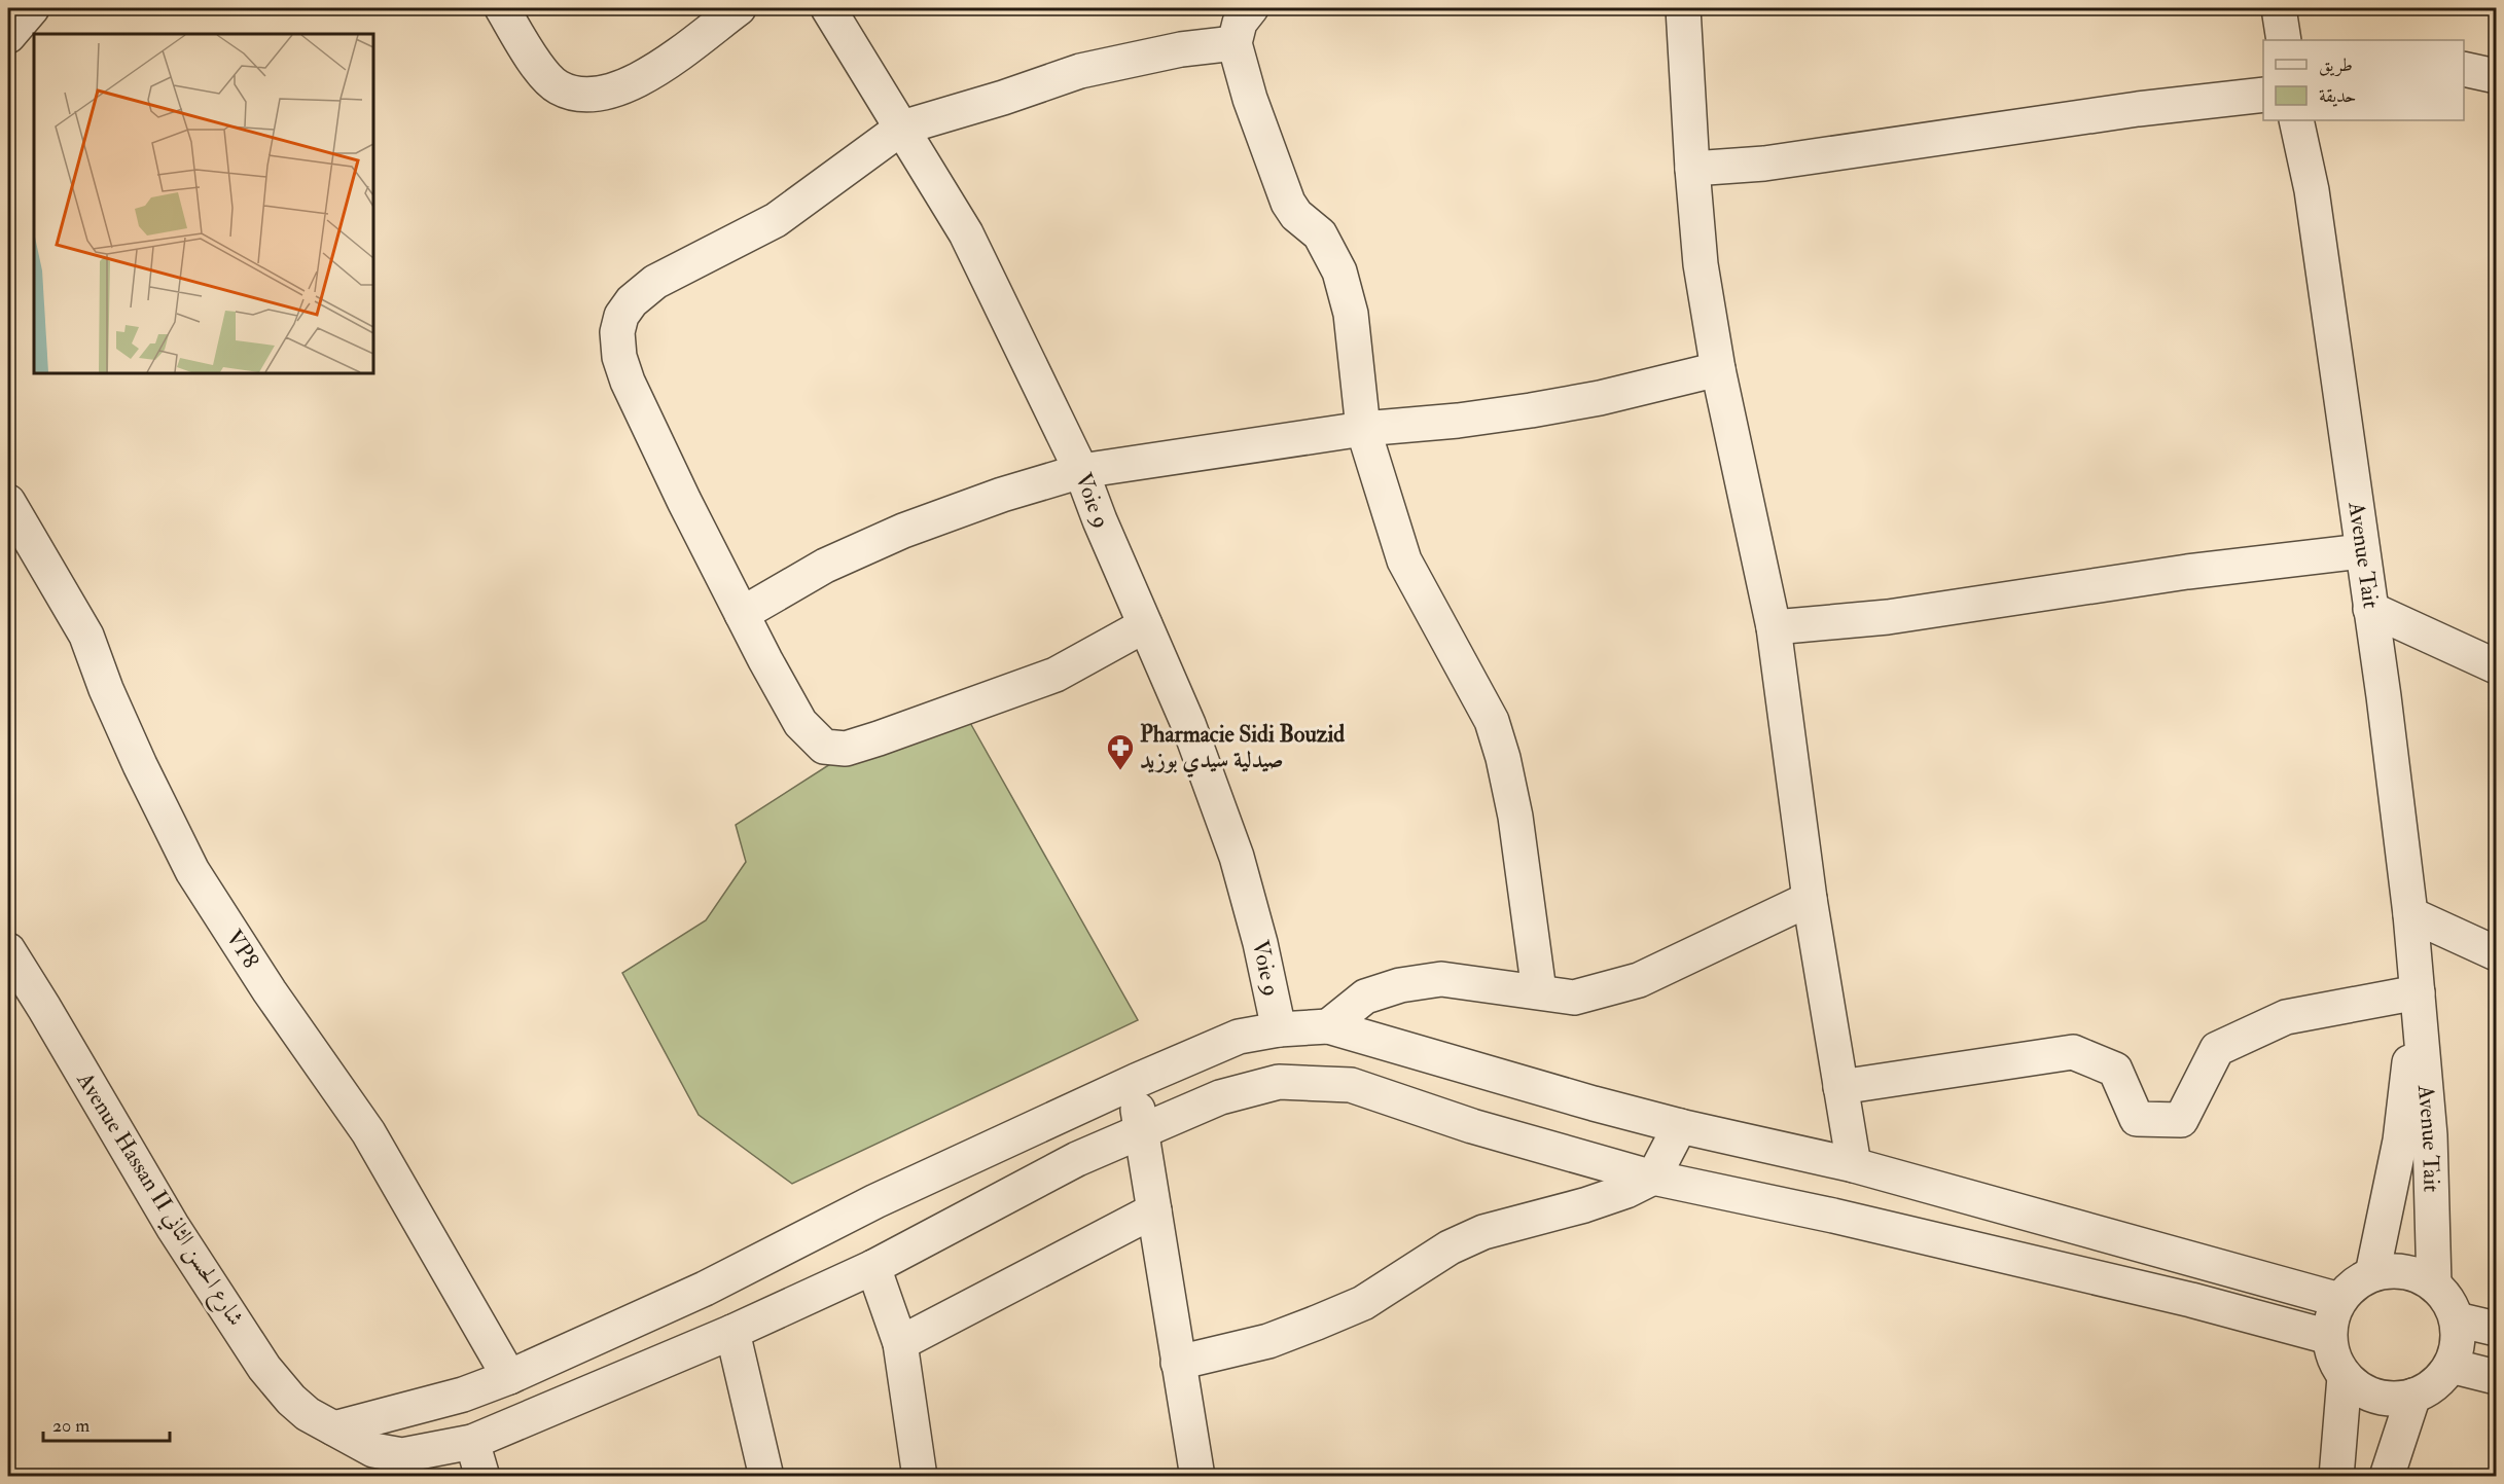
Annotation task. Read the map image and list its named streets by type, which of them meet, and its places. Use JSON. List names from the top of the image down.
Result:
{
  "streets": {
    "street": [
      "Voie 9",
      "Avenue Tait",
      "VP8",
      "Avenue Hassan II شارع الحسن الثاني"
    ]
  },
  "crossings": [
    ["Avenue Tait", "Avenue Hassan II شارع الحسن الثاني"]
  ],
  "places": {
    "pharmacy": ["Pharmacie Sidi Bouzid صيدلية سيدي بوزيد"]
  },
  "legend": ["طريق", "حديقة"],
  "scale_bar": "20 m"
}
